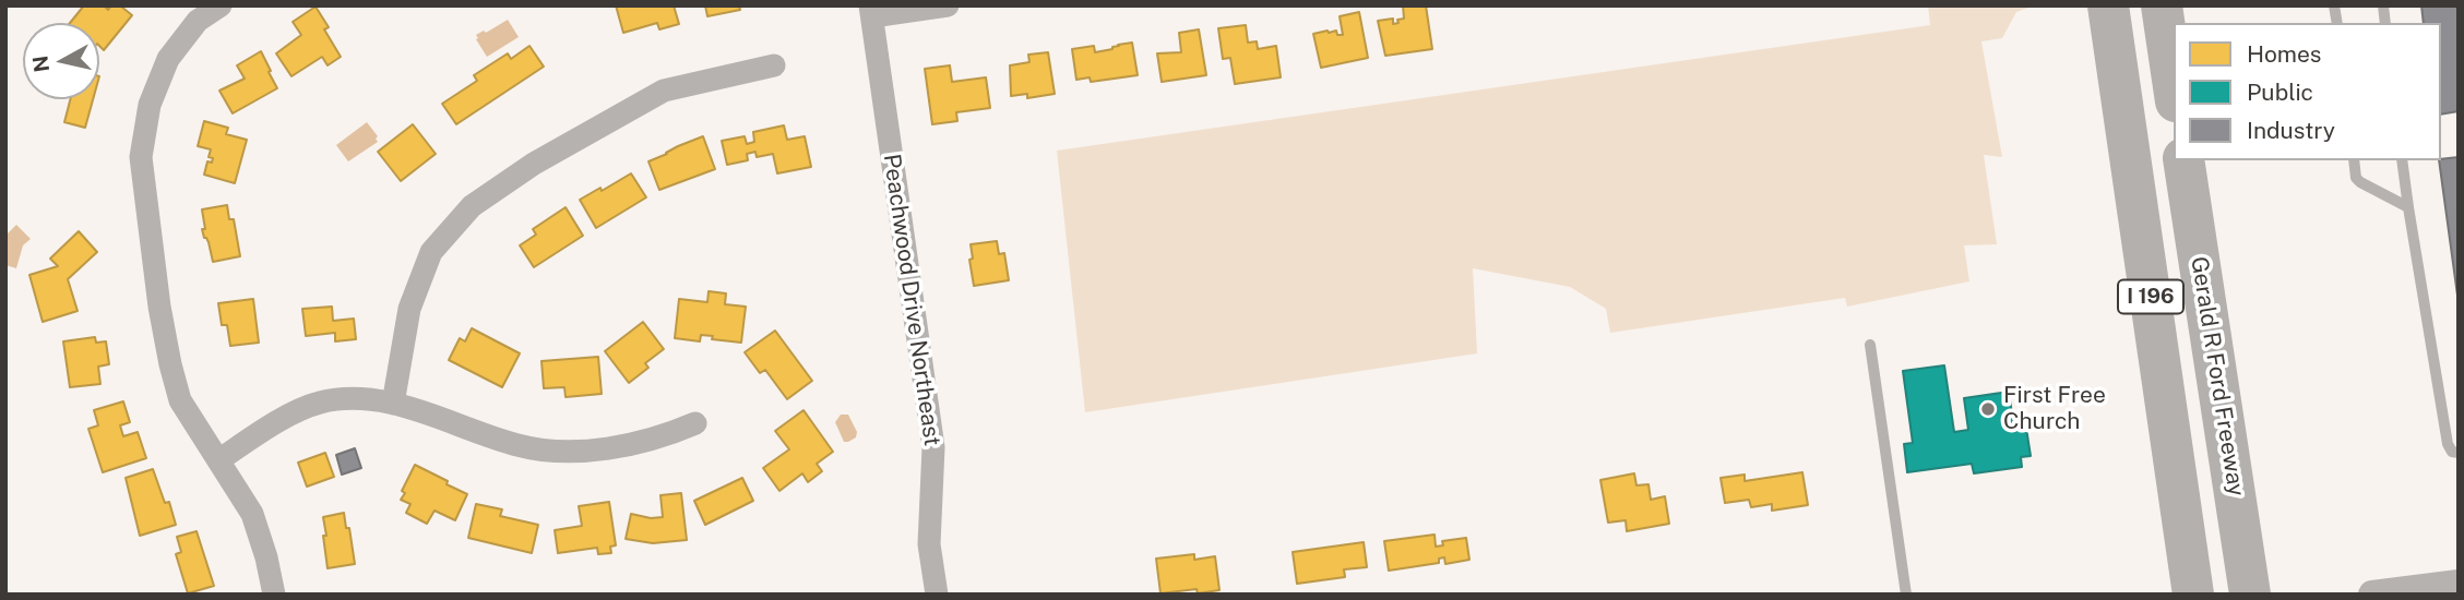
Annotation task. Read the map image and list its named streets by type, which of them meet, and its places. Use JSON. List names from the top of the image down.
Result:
{
  "streets": {
    "highway": ["I 196", "Gerald R Ford Freeway"],
    "street": ["Peachwood Drive Northeast"]
  },
  "places": ["First Free Church"],
  "legend": ["Homes", "Public", "Industry"],
  "north": "left"
}
